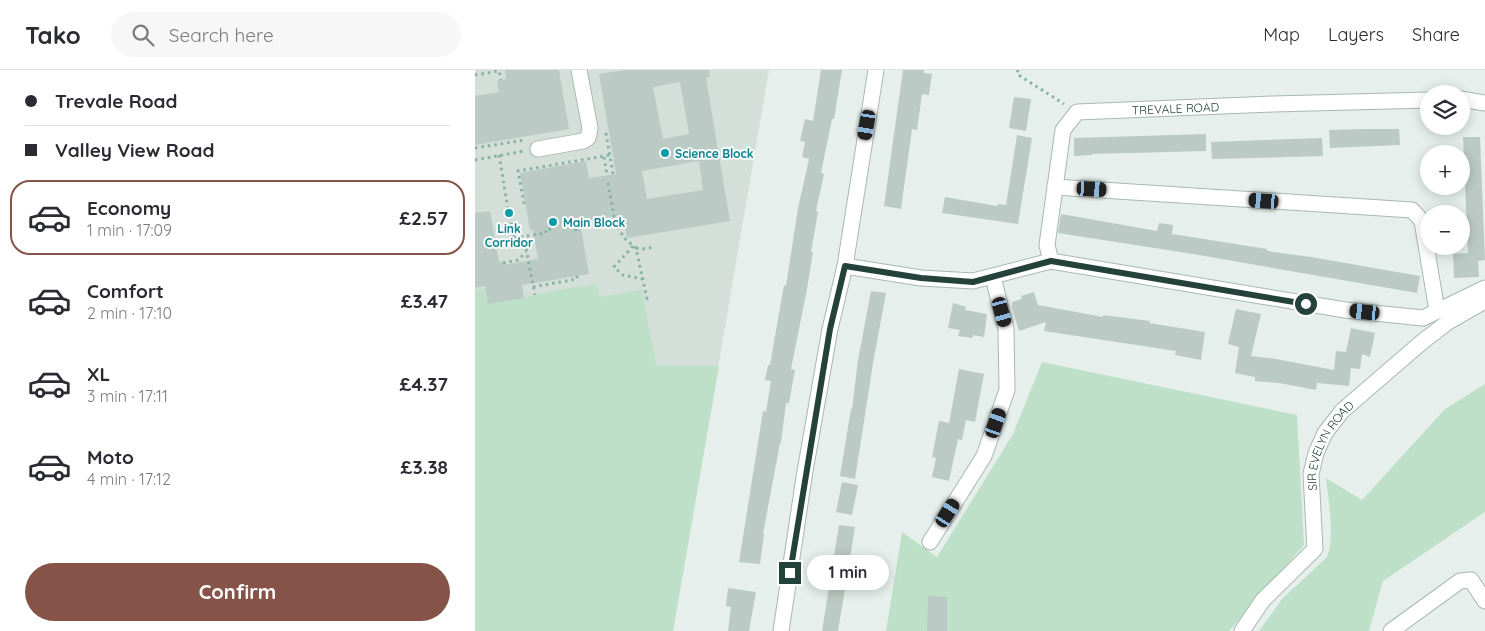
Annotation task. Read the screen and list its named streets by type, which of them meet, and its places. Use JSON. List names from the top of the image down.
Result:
{
  "streets": {
    "street": ["TREVALE ROAD", "SIR EVELYN ROAD"]
  },
  "places": ["Science Block", "Link Corridor", "Main Block"],
  "page": {
    "header": "Tako",
    "search": "Search here",
    "nav": ["Map", "Layers", "Share"],
    "banner": ["Trevale Road", "Valley View Road"],
    "map_buttons": ["+", "−"],
    "list": [
      {
        "name": "Economy",
        "note": "1 min · 17:09",
        "value": "£2.57"
      },
      {
        "name": "Comfort",
        "note": "2 min · 17:10",
        "value": "£3.47"
      },
      {
        "name": "XL",
        "note": "3 min · 17:11",
        "value": "£4.37"
      },
      {
        "name": "Moto",
        "note": "4 min · 17:12",
        "value": "£3.38"
      }
    ],
    "buttons": "Confirm",
    "bubble": "1 min"
  }
}
